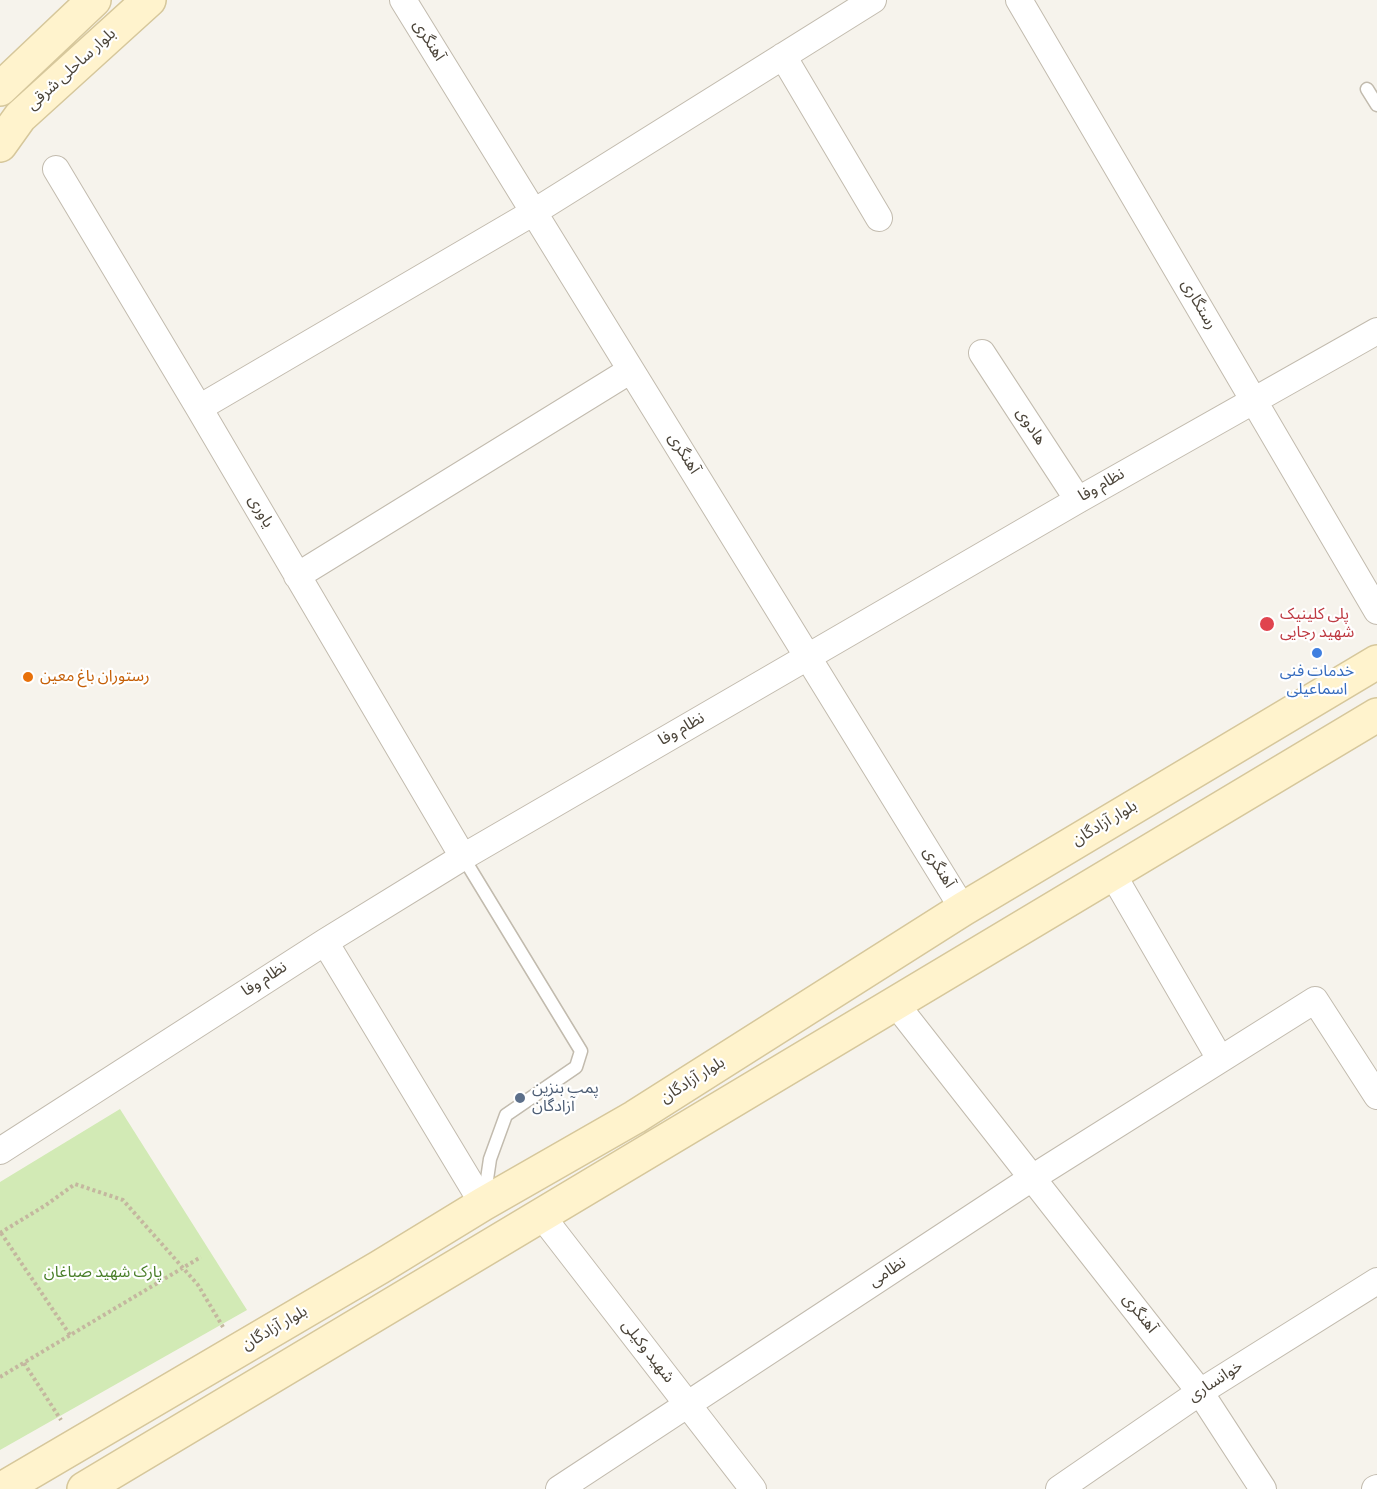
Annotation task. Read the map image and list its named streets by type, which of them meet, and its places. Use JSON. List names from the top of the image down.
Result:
{
  "streets": {
    "main road": ["بلوار ساحلی شرقی", "بلوار آزادگان"],
    "street": [
      "آهنگری",
      "رستگاری",
      "هادوی",
      "نظام وفا",
      "یاوری",
      "نظامی",
      "شهید وکیلی",
      "خوانساری"
    ]
  },
  "crossings": [
    ["آهنگری", "نظام وفا"],
    ["آهنگری", "بلوار آزادگان"],
    ["آهنگری", "نظامی"],
    ["آهنگری", "خوانساری"],
    ["رستگاری", "نظام وفا"],
    ["هادوی", "نظام وفا"],
    ["نظام وفا", "یاوری"],
    ["نظامی", "شهید وکیلی"]
  ],
  "parks": ["پارک شهید صباغان"],
  "places": [
    "پلی کلینیک شهید رجایی",
    "خدمات فنی اسماعیلی",
    "رستوران باغ معین",
    "پمپ بنزین آزادگان"
  ]
}
